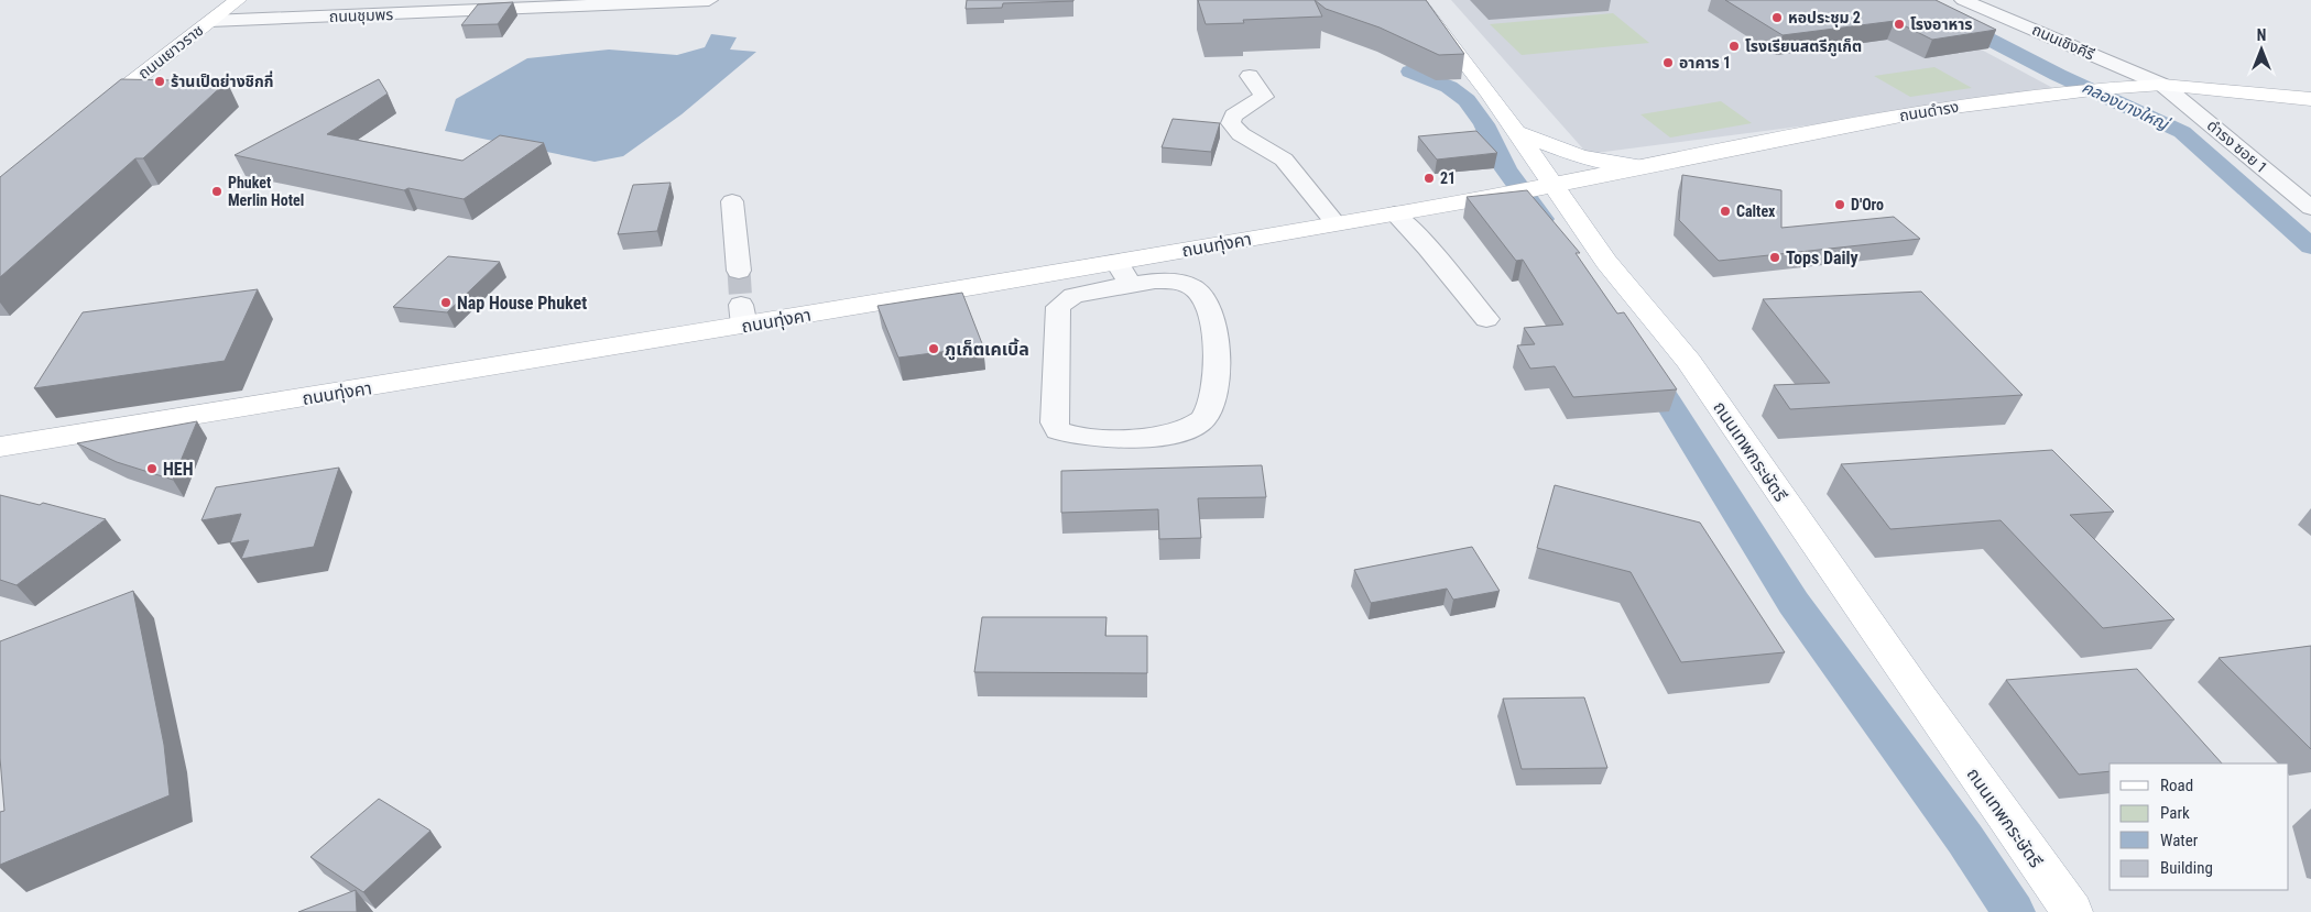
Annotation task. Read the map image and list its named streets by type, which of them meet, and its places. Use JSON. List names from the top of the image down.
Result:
{
  "streets": {
    "main road": [
      "ถนนเยาวราช",
      "ถนนดำรง",
      "ถนนทุ่งคา",
      "ถนนเทพกระษัตรี"
    ],
    "street": ["ถนนชุมพร", "ถนนเชิงคีรี", "ดำรง ซอย 1"]
  },
  "crossings": [
    ["ถนนชุมพร", "ถนนเยาวราช"],
    ["ถนนเชิงคีรี", "ถนนดำรง"],
    ["ถนนเชิงคีรี", "ดำรง ซอย 1"],
    ["ถนนดำรง", "ดำรง ซอย 1"],
    ["ถนนดำรง", "ถนนทุ่งคา"],
    ["ถนนดำรง", "ถนนเทพกระษัตรี"],
    ["ถนนทุ่งคา", "ถนนเทพกระษัตรี"]
  ],
  "water": ["คลองบางใหญ่"],
  "places": [
    "หอประชุม 2",
    "โรงอาหาร",
    "โรงเรียนสตรีภูเก็ต",
    "อาคาร 1",
    "ร้านเป็ดย่างชิกกี่",
    "21",
    "Phuket Merlin Hotel",
    "D'Oro",
    "Caltex",
    "Tops Daily",
    "Nap House Phuket",
    "ภูเก็ตเคเบิ้ล",
    "HEH"
  ],
  "legend": [
    "Road",
    "Park",
    "Water",
    "Building"
  ],
  "north": "top"
}
